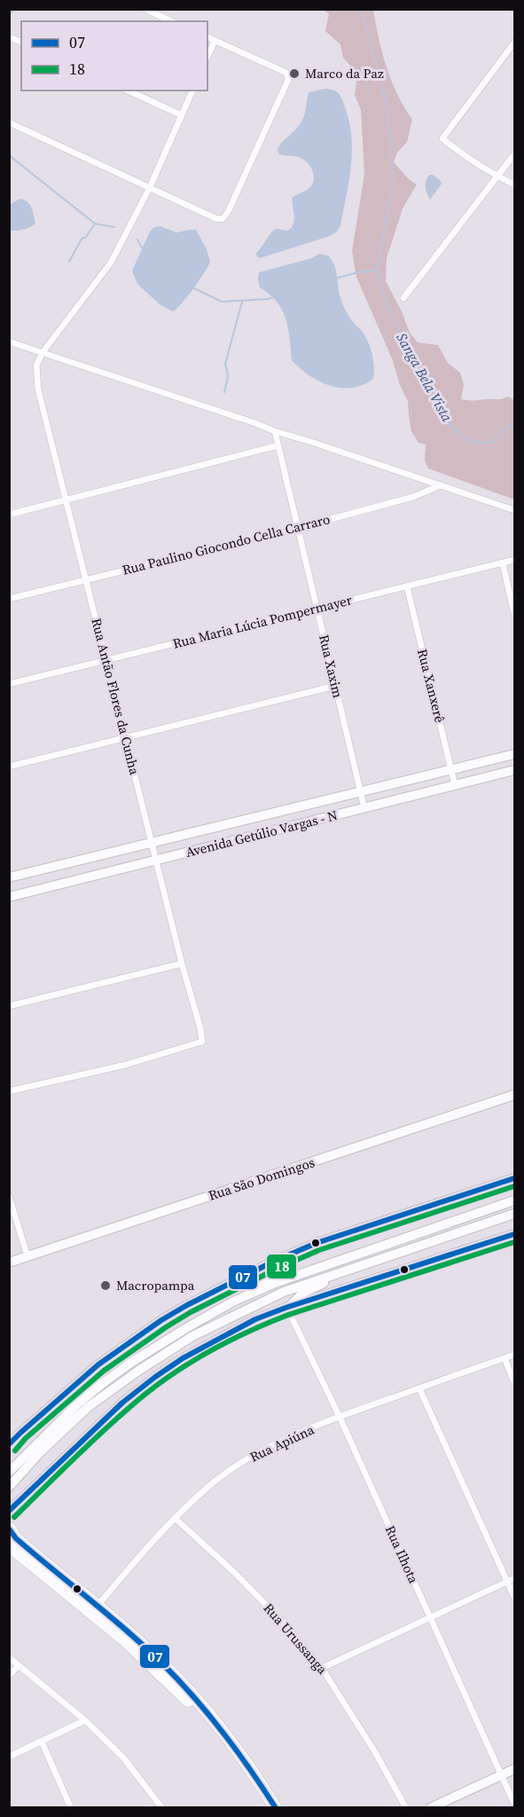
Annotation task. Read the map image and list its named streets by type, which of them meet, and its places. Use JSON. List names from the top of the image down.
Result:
{
  "streets": {
    "main road": ["Avenida Getúlio Vargas - N", "Rua São Domingos"],
    "street": [
      "Rua Paulino Giocondo Cella Carraro",
      "Rua Maria Lúcia Pompermayer",
      "Rua Xaxim",
      "Rua Xanxerê",
      "Rua Antão Flores da Cunha",
      "Rua Apiúna",
      "Rua Ilhota",
      "Rua Urussanga"
    ]
  },
  "crossings": [
    ["Rua Paulino Giocondo Cella Carraro", "Rua Xaxim"],
    ["Rua Paulino Giocondo Cella Carraro", "Rua Antão Flores da Cunha"],
    ["Rua Maria Lúcia Pompermayer", "Rua Xaxim"],
    ["Rua Maria Lúcia Pompermayer", "Rua Xanxerê"],
    ["Rua Maria Lúcia Pompermayer", "Rua Antão Flores da Cunha"],
    ["Rua Xaxim", "Avenida Getúlio Vargas - N"],
    ["Rua Xanxerê", "Avenida Getúlio Vargas - N"],
    ["Rua Antão Flores da Cunha", "Avenida Getúlio Vargas - N"],
    ["Rua Apiúna", "Rua Ilhota"],
    ["Rua Apiúna", "Rua Urussanga"]
  ],
  "water": ["Sanga Bela Vista"],
  "places": ["Marco da Paz", "Macropampa"],
  "lines": ["transit line 07", "transit line 18"],
  "legend": ["07", "18"]
}
